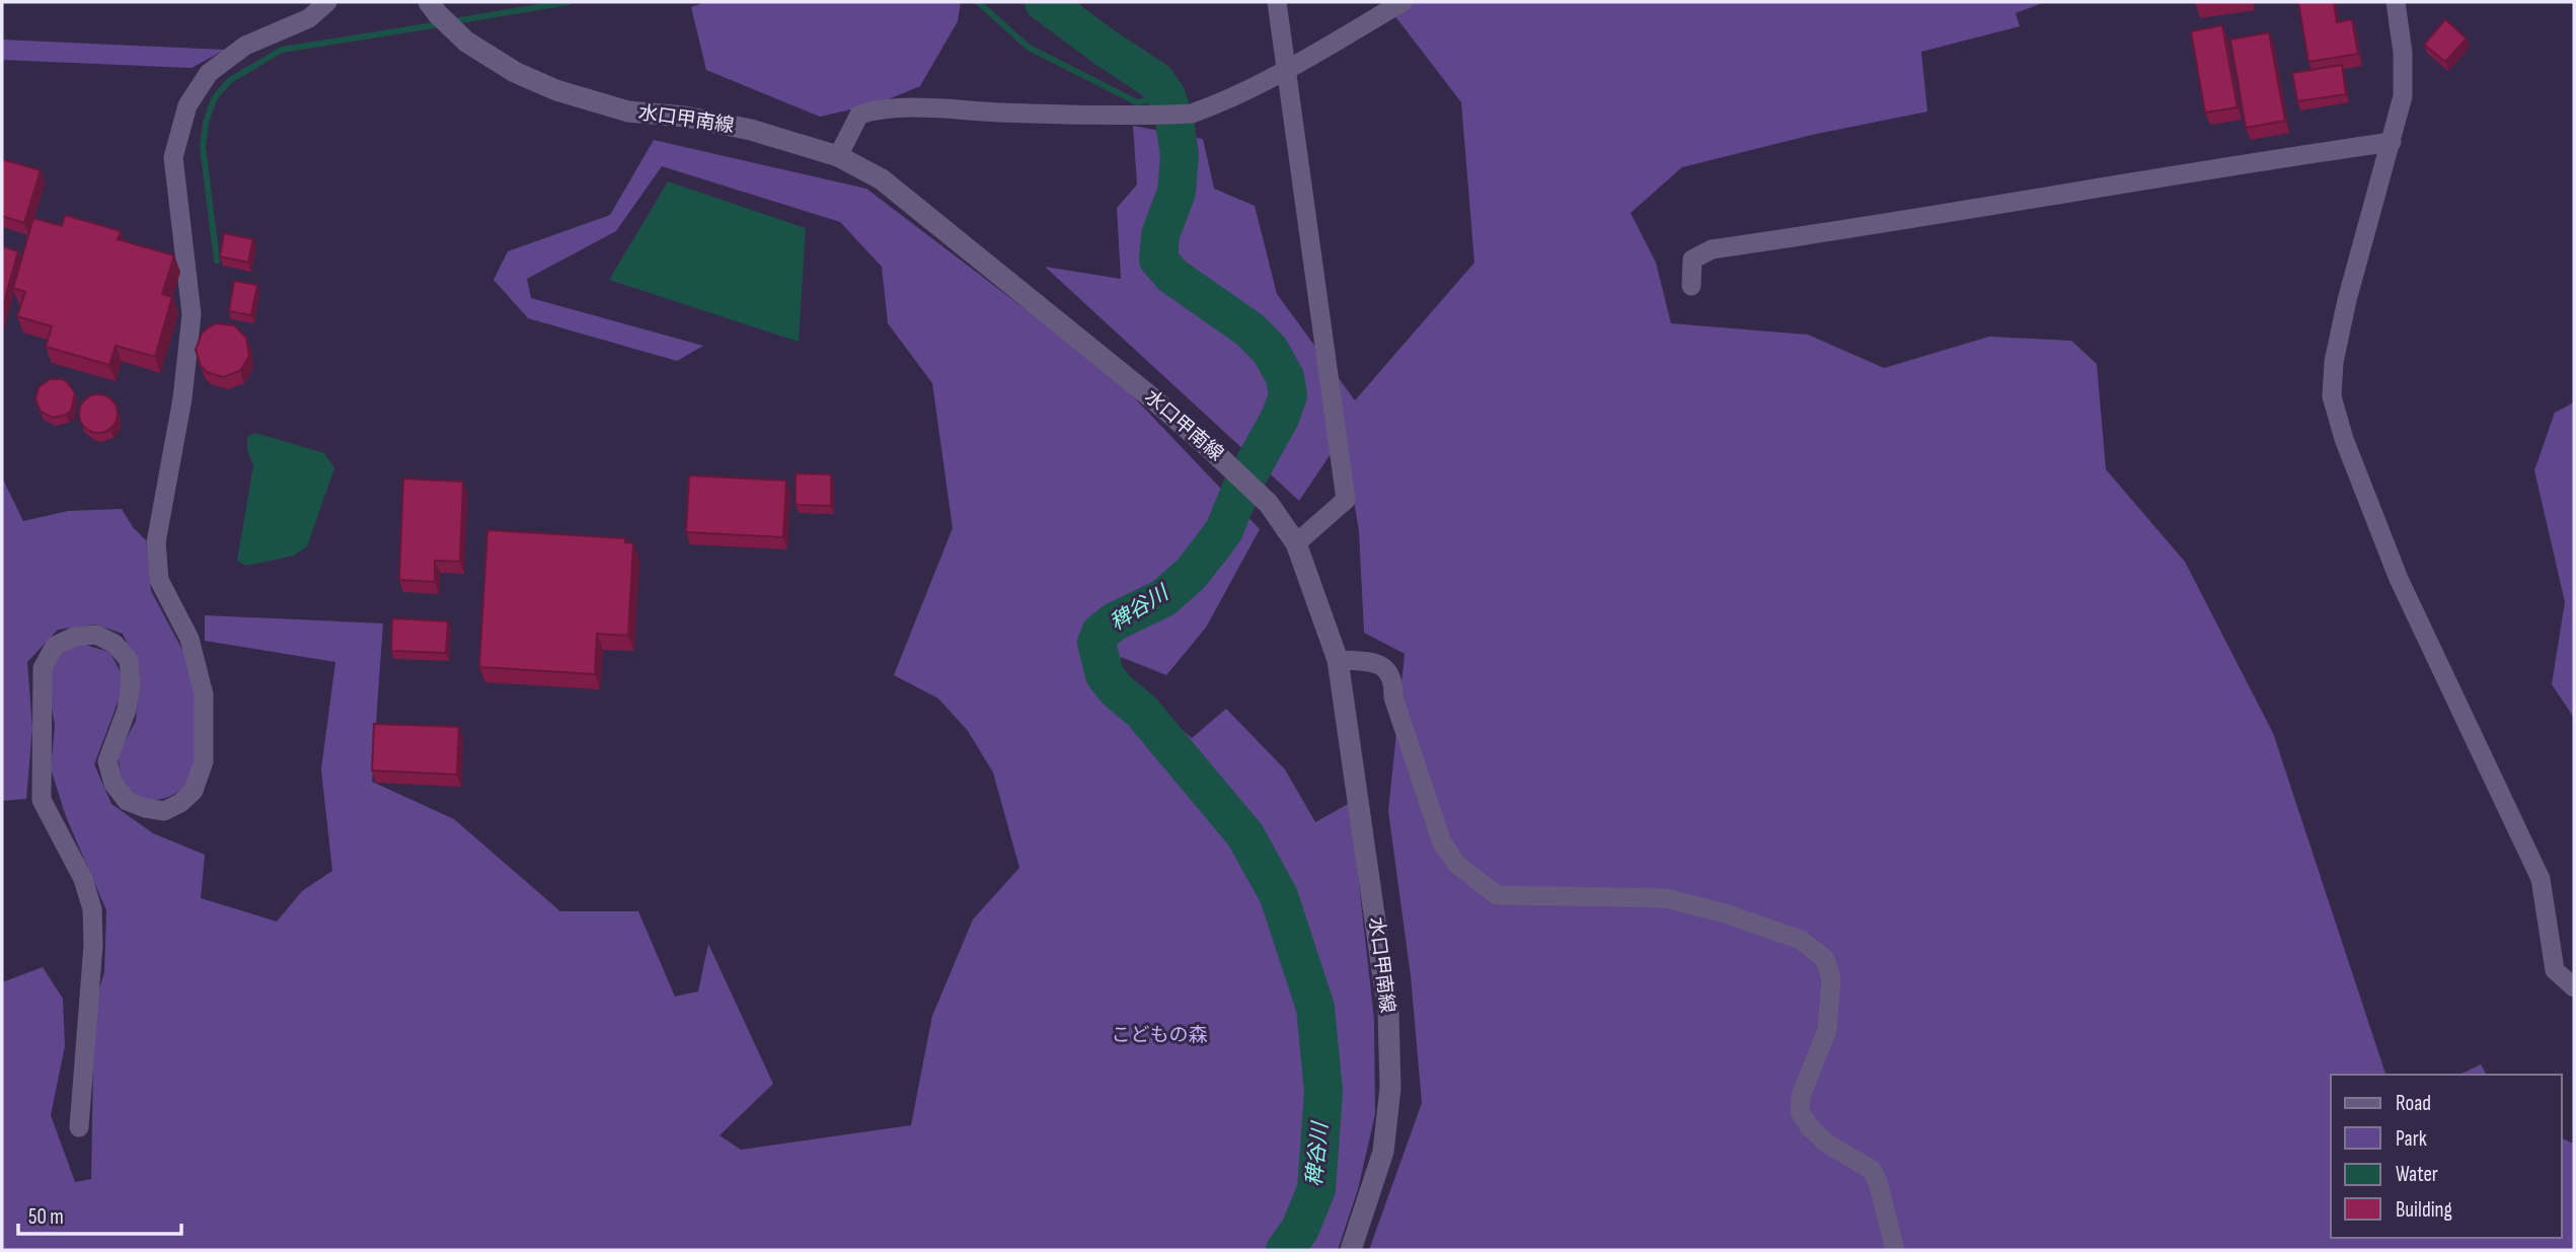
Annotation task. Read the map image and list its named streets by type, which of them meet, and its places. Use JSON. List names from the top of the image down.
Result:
{
  "streets": {
    "main road": ["水口甲南線"]
  },
  "water": ["稗谷川"],
  "parks": ["こどもの森"],
  "legend": [
    "Road",
    "Park",
    "Water",
    "Building"
  ],
  "scale_bar": "50 m"
}
